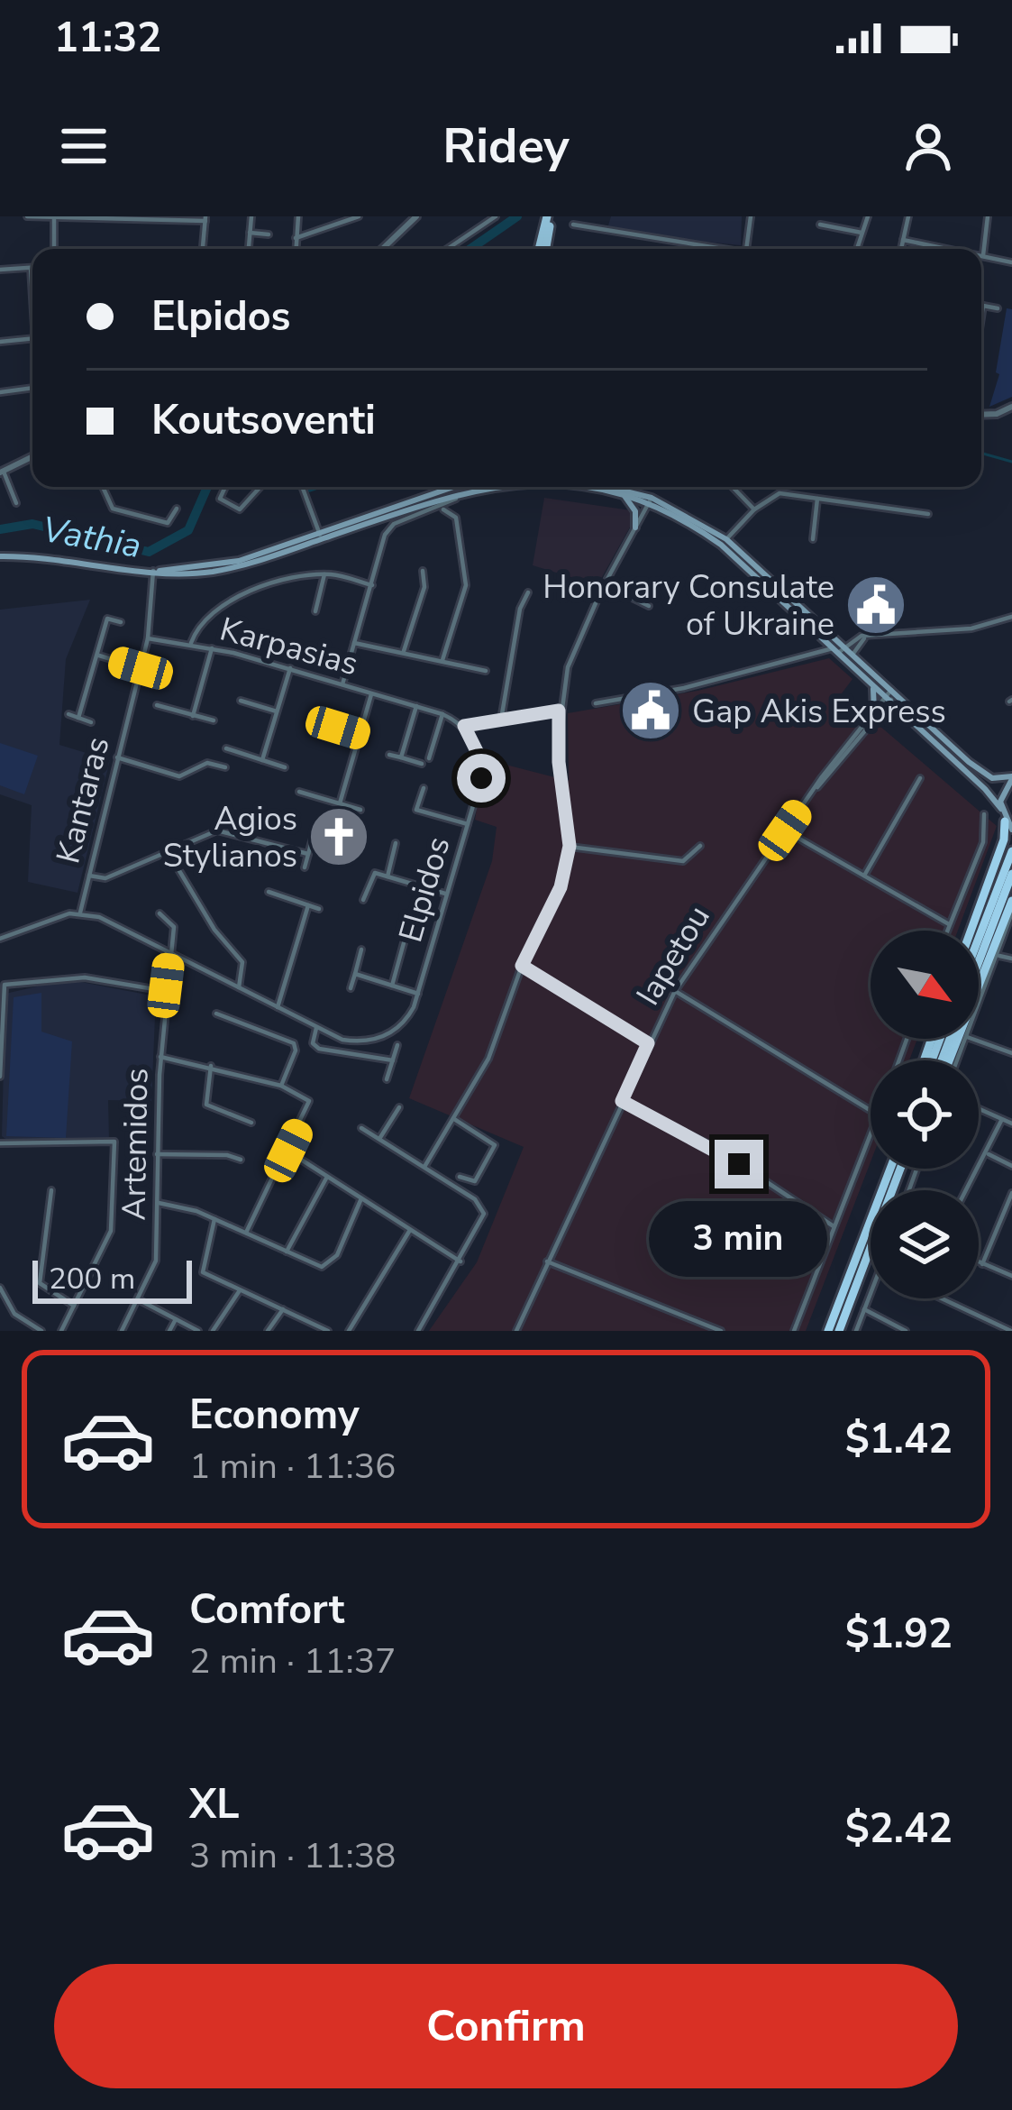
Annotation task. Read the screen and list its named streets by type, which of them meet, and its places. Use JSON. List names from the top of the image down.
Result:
{
  "streets": {
    "street": [
      "Karpasias",
      "Kantaras",
      "Elpidos",
      "Iapetou",
      "Artemidos"
    ]
  },
  "crossings": [
    ["Karpasias", "Kantaras"]
  ],
  "water": ["Vathia"],
  "places": {
    "public building": ["Honorary Consulate of Ukraine", "Gap Akis Express"],
    "church": ["Agios Stylianos"]
  },
  "scale_bar": "200 m",
  "north": "bottom right",
  "page": {
    "status": "11:32",
    "header": "Ridey",
    "banner": ["Elpidos", "Koutsoventi"],
    "bubble": "3 min",
    "scale": "200 m",
    "list": [
      {
        "name": "Economy",
        "note": "1 min · 11:36",
        "value": "$1.42"
      },
      {
        "name": "Comfort",
        "note": "2 min · 11:37",
        "value": "$1.92"
      },
      {
        "name": "XL",
        "note": "3 min · 11:38",
        "value": "$2.42"
      }
    ],
    "buttons": "Confirm"
  }
}
